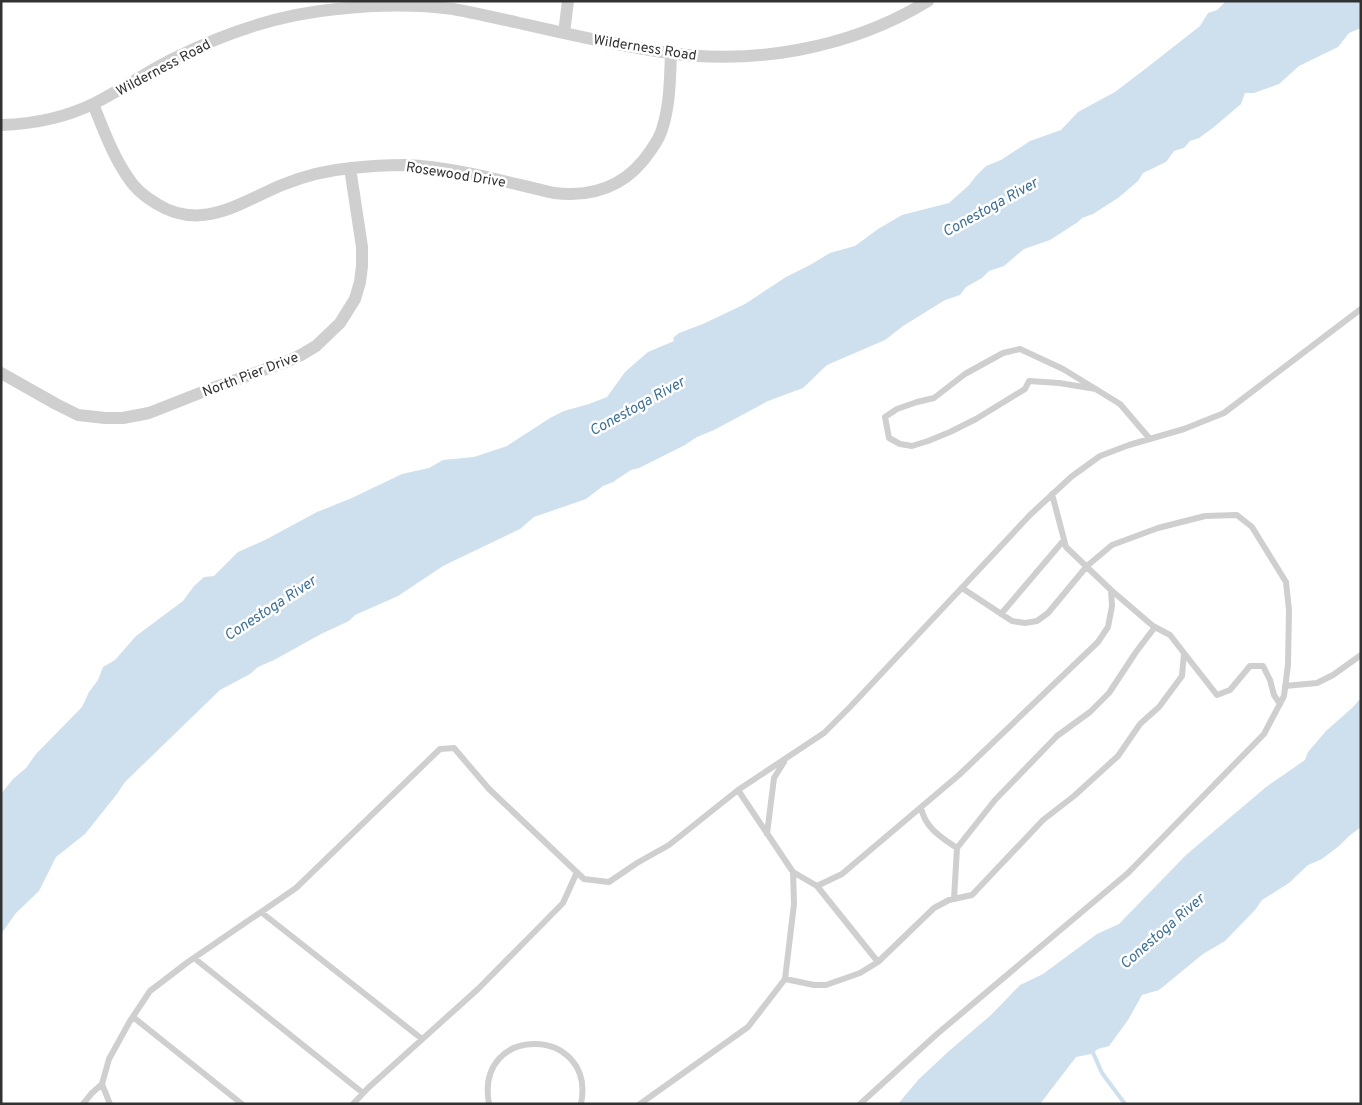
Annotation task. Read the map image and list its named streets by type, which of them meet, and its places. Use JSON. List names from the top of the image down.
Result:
{
  "streets": {
    "street": ["Wilderness Road", "Rosewood Drive", "North Pier Drive"]
  },
  "crossings": [
    ["Wilderness Road", "Rosewood Drive"],
    ["Rosewood Drive", "North Pier Drive"]
  ],
  "water": ["Conestoga River"]
}
